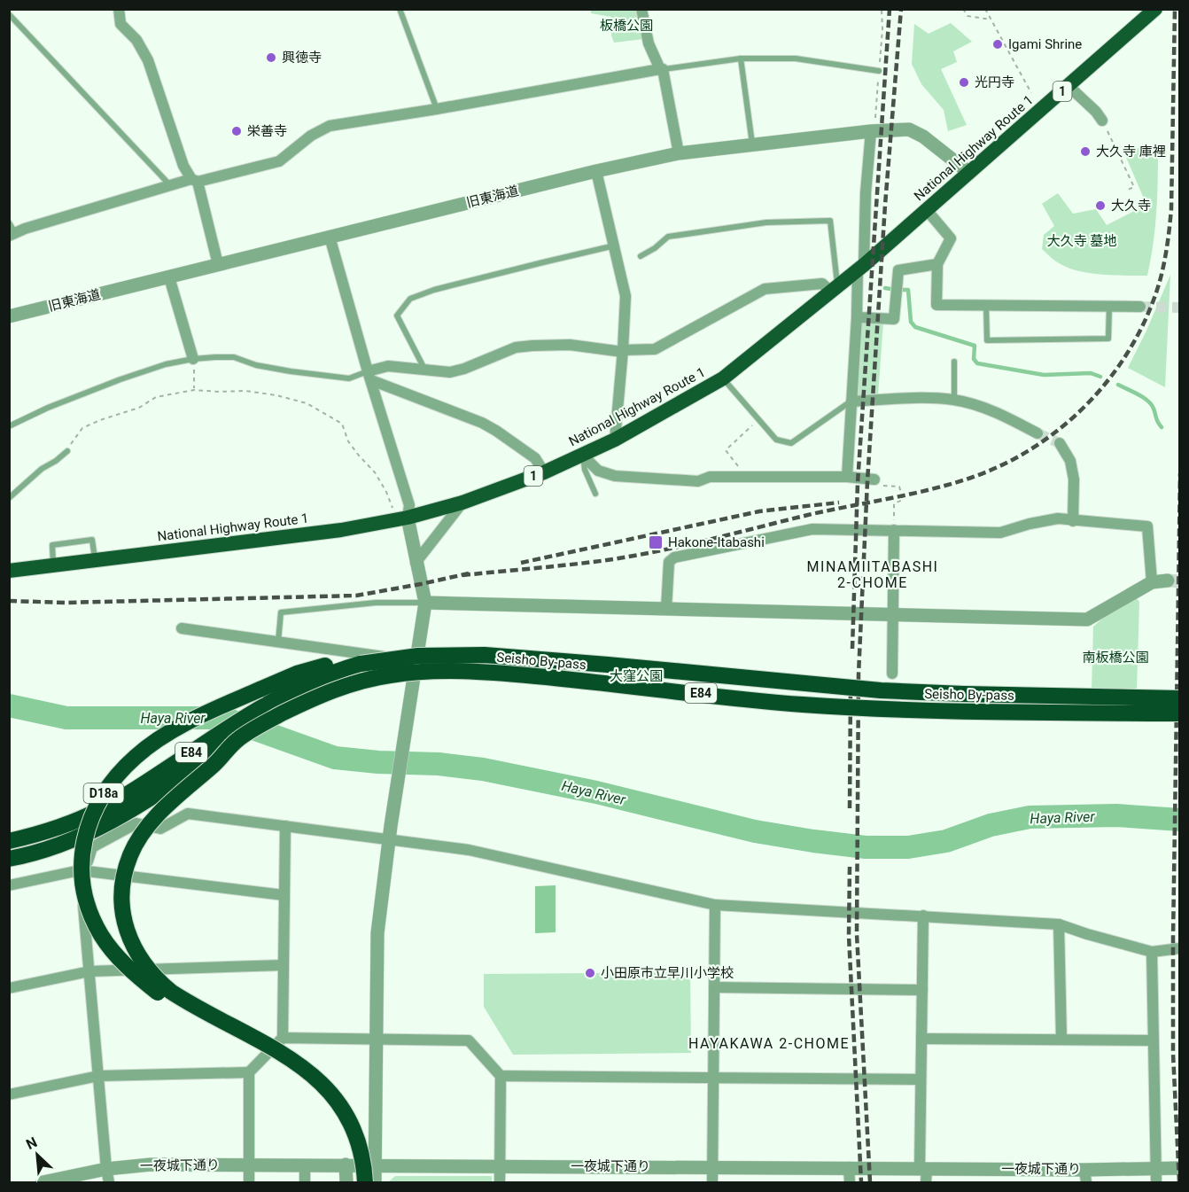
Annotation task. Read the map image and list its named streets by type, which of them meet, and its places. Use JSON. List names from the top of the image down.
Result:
{
  "streets": {
    "highway": [
      "1",
      "National Highway Route 1",
      "Seisho By-pass",
      "E84",
      "D18a"
    ],
    "street": ["旧東海道", "一夜城下通り"]
  },
  "crossings": [
    ["National Highway Route 1", "旧東海道"],
    ["Seisho By-pass", "D18a"]
  ],
  "districts": ["MINAMIITABASHI 2-CHOME", "HAYAKAWA 2-CHOME"],
  "water": ["Haya River"],
  "parks": [
    "板橋公園",
    "大久寺 墓地",
    "南板橋公園",
    "大窪公園"
  ],
  "places": {
    "other": [
      "Igami Shrine",
      "興徳寺",
      "光円寺",
      "栄善寺",
      "大久寺 庫裡",
      "大久寺",
      "小田原市立早川小学校"
    ],
    "transit": ["Hakone-Itabashi"]
  },
  "north": "top left"
}
